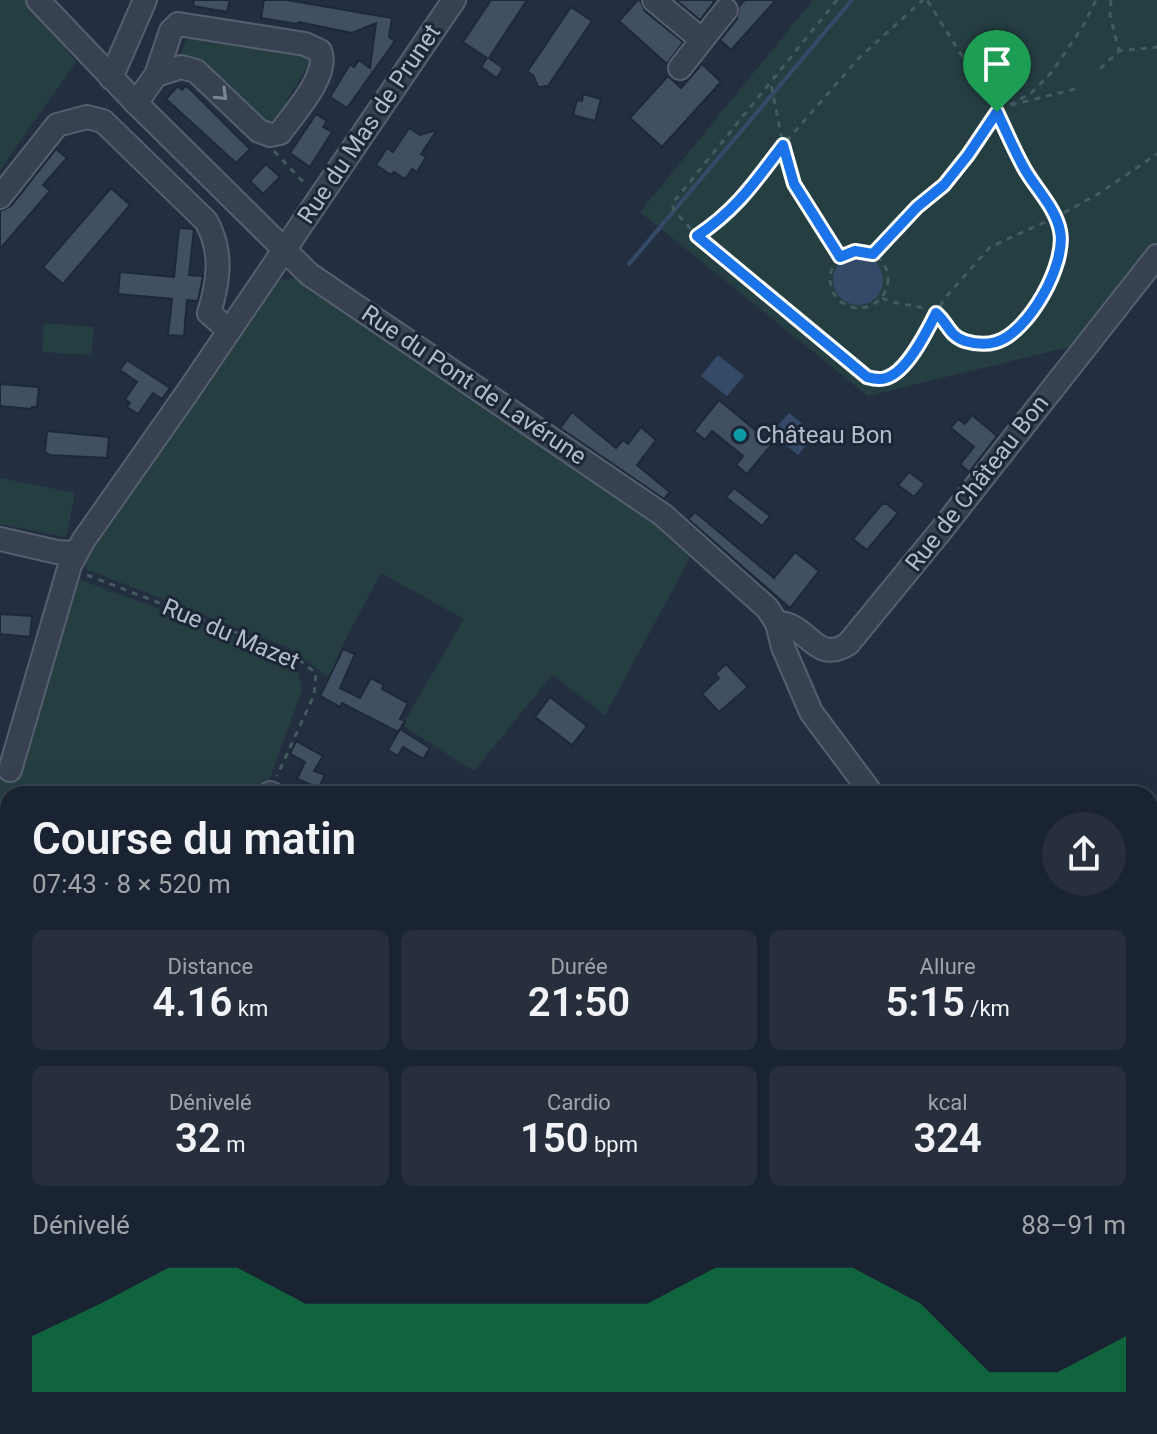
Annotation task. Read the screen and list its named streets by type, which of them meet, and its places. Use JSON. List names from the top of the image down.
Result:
{
  "streets": {
    "street": ["Rue du Mas de Prunet", "Rue du Pont de Lavérune", "Rue de Château Bon"],
    "path": ["Rue du Mazet"]
  },
  "crossings": [
    ["Rue du Mas de Prunet", "Rue du Pont de Lavérune"],
    ["Rue du Pont de Lavérune", "Rue de Château Bon"]
  ],
  "places": ["Château Bon"],
  "page": {
    "heading": ["Course du matin", "07:43 · 8 × 520 m"],
    "stats": [
      ["Distance", "4.16 km"],
      ["Durée", "21:50"],
      ["Allure", "5:15 /km"],
      ["Dénivelé", "32 m"],
      ["Cardio", "150 bpm"],
      ["kcal", "324"]
    ],
    "chart": ["Dénivelé", "88–91 m"]
  }
}
